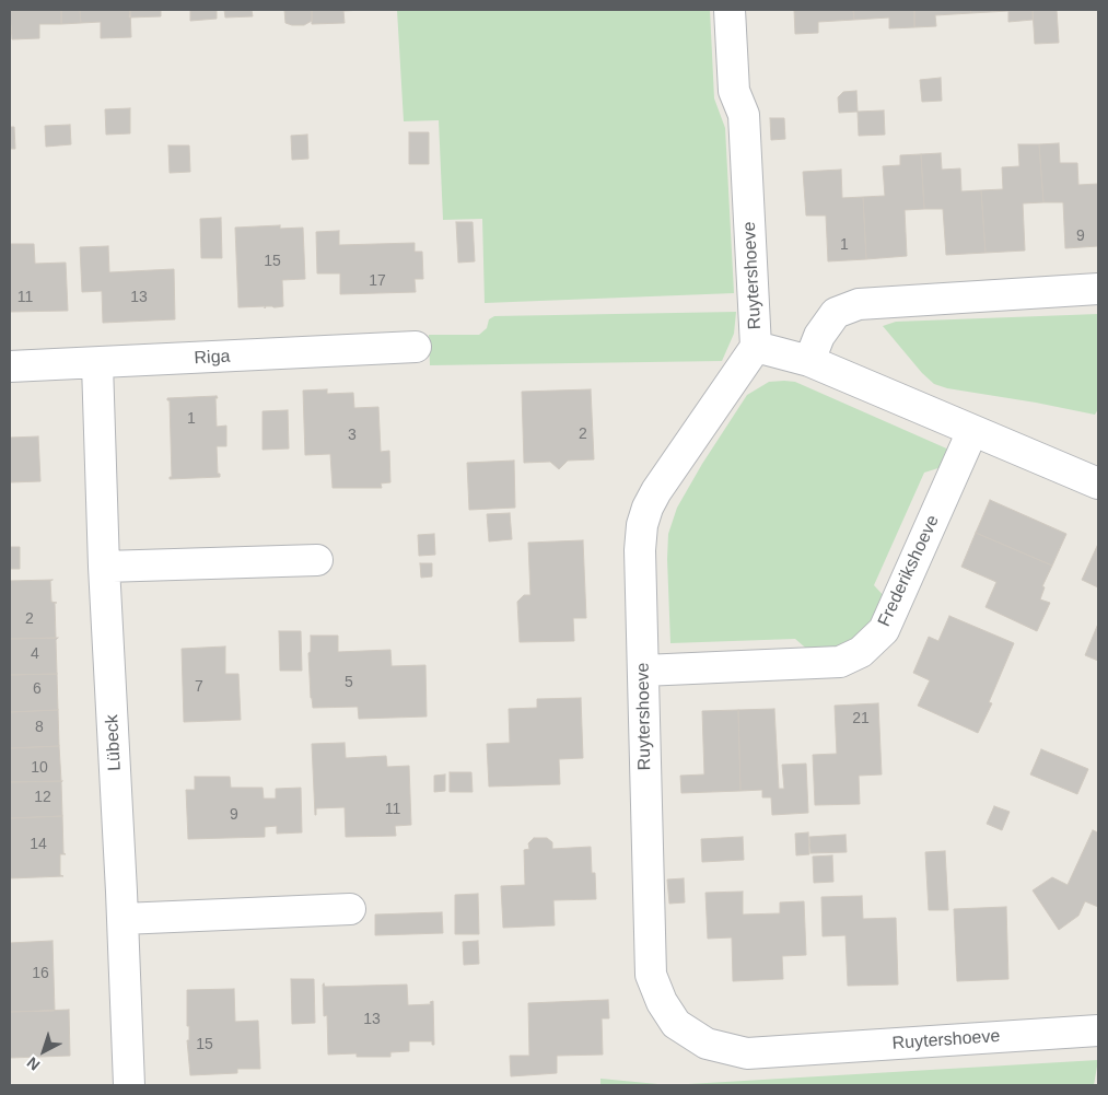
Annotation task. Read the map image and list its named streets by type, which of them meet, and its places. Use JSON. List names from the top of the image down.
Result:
{
  "streets": {
    "street": [
      "Ruytershoeve",
      "Riga",
      "Frederikshoeve",
      "Lübeck"
    ]
  },
  "crossings": [
    ["Ruytershoeve", "Frederikshoeve"],
    ["Riga", "Lübeck"]
  ],
  "house_numbers": [
    "9",
    "1",
    "15",
    "17",
    "11",
    "13",
    "1",
    "2",
    "3",
    "2",
    "4",
    "5",
    "7",
    "6",
    "21",
    "8",
    "10",
    "12",
    "11",
    "9",
    "14",
    "16",
    "13",
    "15"
  ],
  "north": "bottom left"
}
